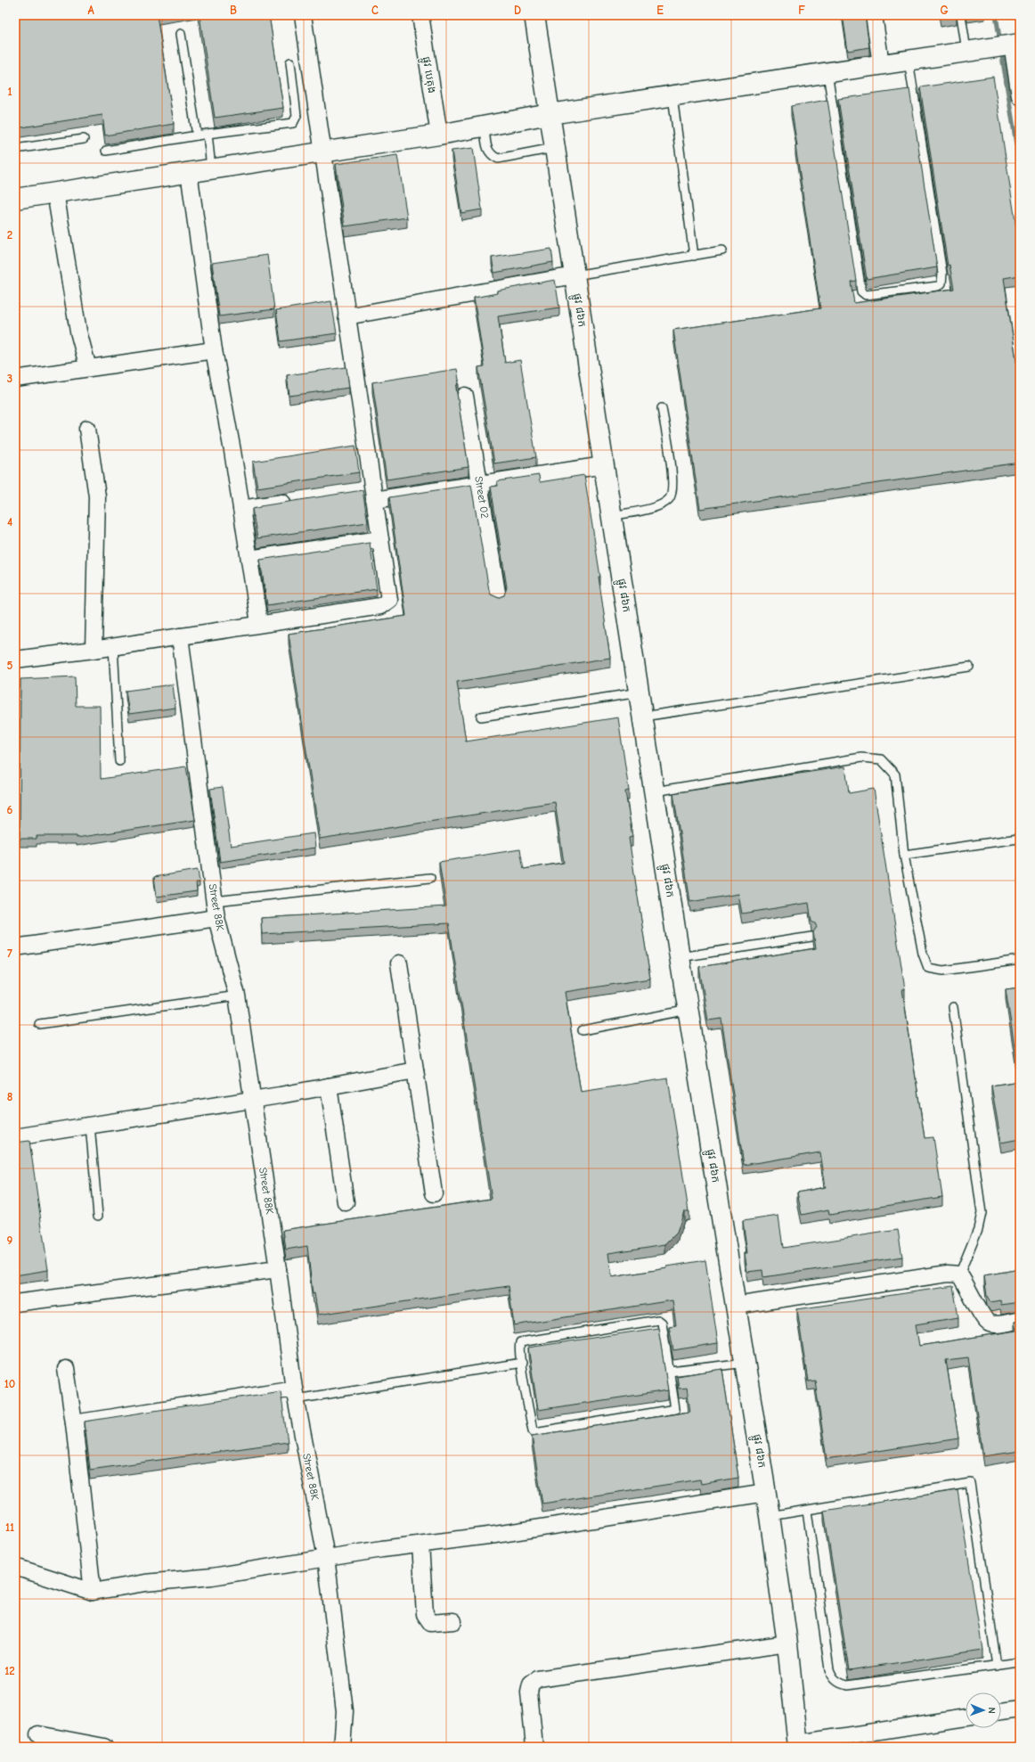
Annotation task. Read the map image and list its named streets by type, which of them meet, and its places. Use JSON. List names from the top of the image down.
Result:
{
  "streets": {
    "street": [
      "ផ្លូវ បេតុង",
      "ផ្លូវ ៨៦ក",
      "Street 02",
      "Street 88K"
    ]
  },
  "north": "right",
  "grid": {
    "columns": [
      "A",
      "B",
      "C",
      "D",
      "E",
      "F",
      "G"
    ],
    "rows": [
      "1",
      "2",
      "3",
      "4",
      "5",
      "6",
      "7",
      "8",
      "9",
      "10",
      "11",
      "12"
    ]
  }
}
